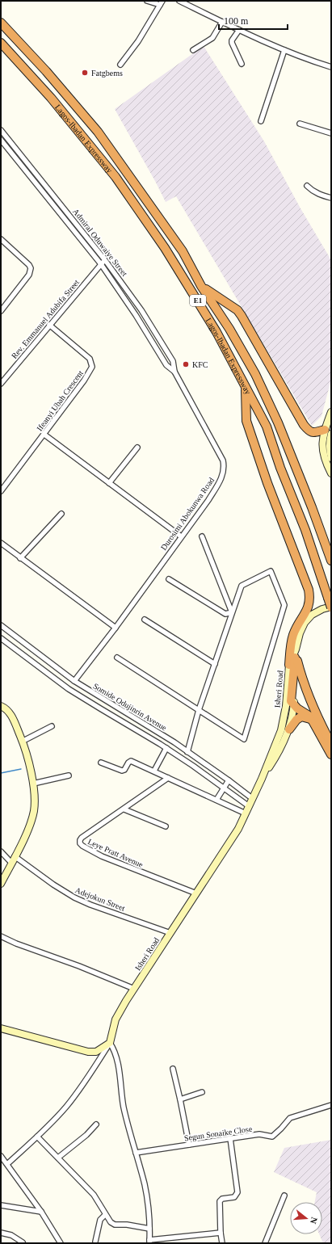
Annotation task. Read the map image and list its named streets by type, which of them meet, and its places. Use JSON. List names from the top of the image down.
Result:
{
  "streets": {
    "highway": ["Lagos-Ibadan Expressway", "E1"],
    "street": [
      "Admiral Oduwaiye Street",
      "Rev. Emmanuel Adubifa Street",
      "Ifeanyi Ubah Crescent",
      "Durosimi Abokunwa Road",
      "Isheri Road",
      "Somide Odujinrin Avenue",
      "Leye Pratt Avenue",
      "Adejokun Street",
      "Segun Sonaike Close"
    ]
  },
  "crossings": [
    ["Lagos-Ibadan Expressway", "Isheri Road"],
    ["Admiral Oduwaiye Street", "Rev. Emmanuel Adubifa Street"],
    ["Admiral Oduwaiye Street", "Durosimi Abokunwa Road"],
    ["Rev. Emmanuel Adubifa Street", "Ifeanyi Ubah Crescent"],
    ["Rev. Emmanuel Adubifa Street", "Durosimi Abokunwa Road"],
    ["Durosimi Abokunwa Road", "Somide Odujinrin Avenue"],
    ["Isheri Road", "Somide Odujinrin Avenue"],
    ["Isheri Road", "Leye Pratt Avenue"],
    ["Isheri Road", "Adejokun Street"]
  ],
  "places": ["Fatgbems", "KFC"],
  "scale_bar": "100 m",
  "north": "right"
}
